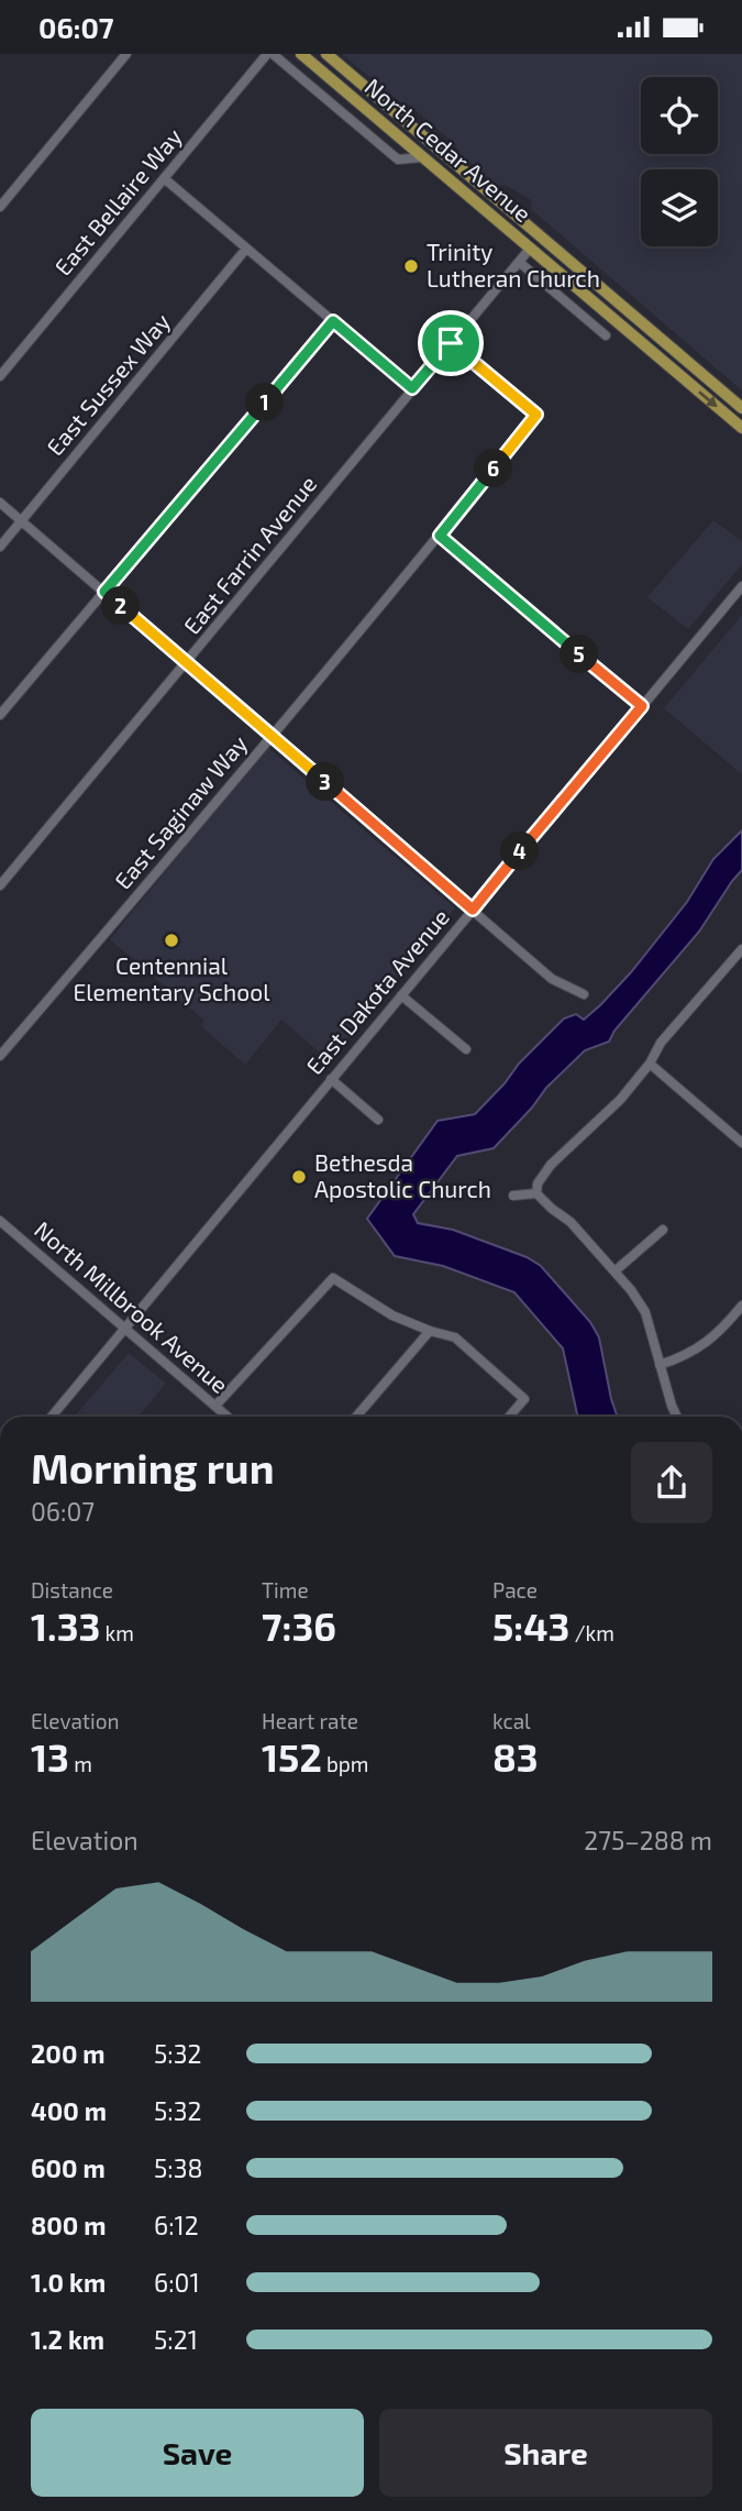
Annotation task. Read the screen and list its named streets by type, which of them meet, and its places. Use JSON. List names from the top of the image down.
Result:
{
  "streets": {
    "main road": ["North Cedar Avenue"],
    "street": [
      "East Bellaire Way",
      "East Sussex Way",
      "East Farrin Avenue",
      "East Saginaw Way",
      "East Dakota Avenue",
      "North Millbrook Avenue"
    ]
  },
  "crossings": [
    ["North Cedar Avenue", "East Farrin Avenue"],
    ["East Farrin Avenue", "East Saginaw Way"],
    ["East Dakota Avenue", "North Millbrook Avenue"]
  ],
  "places": ["Trinity Lutheran Church", "Centennial Elementary School", "Bethesda Apostolic Church"],
  "page": {
    "status": "06:07",
    "pins": [
      "1",
      "6",
      "2",
      "5",
      "3",
      "4"
    ],
    "heading": ["Morning run", "06:07"],
    "stats": [
      ["Distance", "1.33 km"],
      ["Time", "7:36"],
      ["Pace", "5:43 /km"],
      ["Elevation", "13 m"],
      ["Heart rate", "152 bpm"],
      ["kcal", "83"]
    ],
    "chart": ["Elevation", "275–288 m"],
    "list": [
      {
        "name": "200 m",
        "note": "5:32"
      },
      {
        "name": "400 m",
        "note": "5:32"
      },
      {
        "name": "600 m",
        "note": "5:38"
      },
      {
        "name": "800 m",
        "note": "6:12"
      },
      {
        "name": "1.0 km",
        "note": "6:01"
      },
      {
        "name": "1.2 km",
        "note": "5:21"
      }
    ],
    "buttons": ["Save", "Share"]
  }
}
